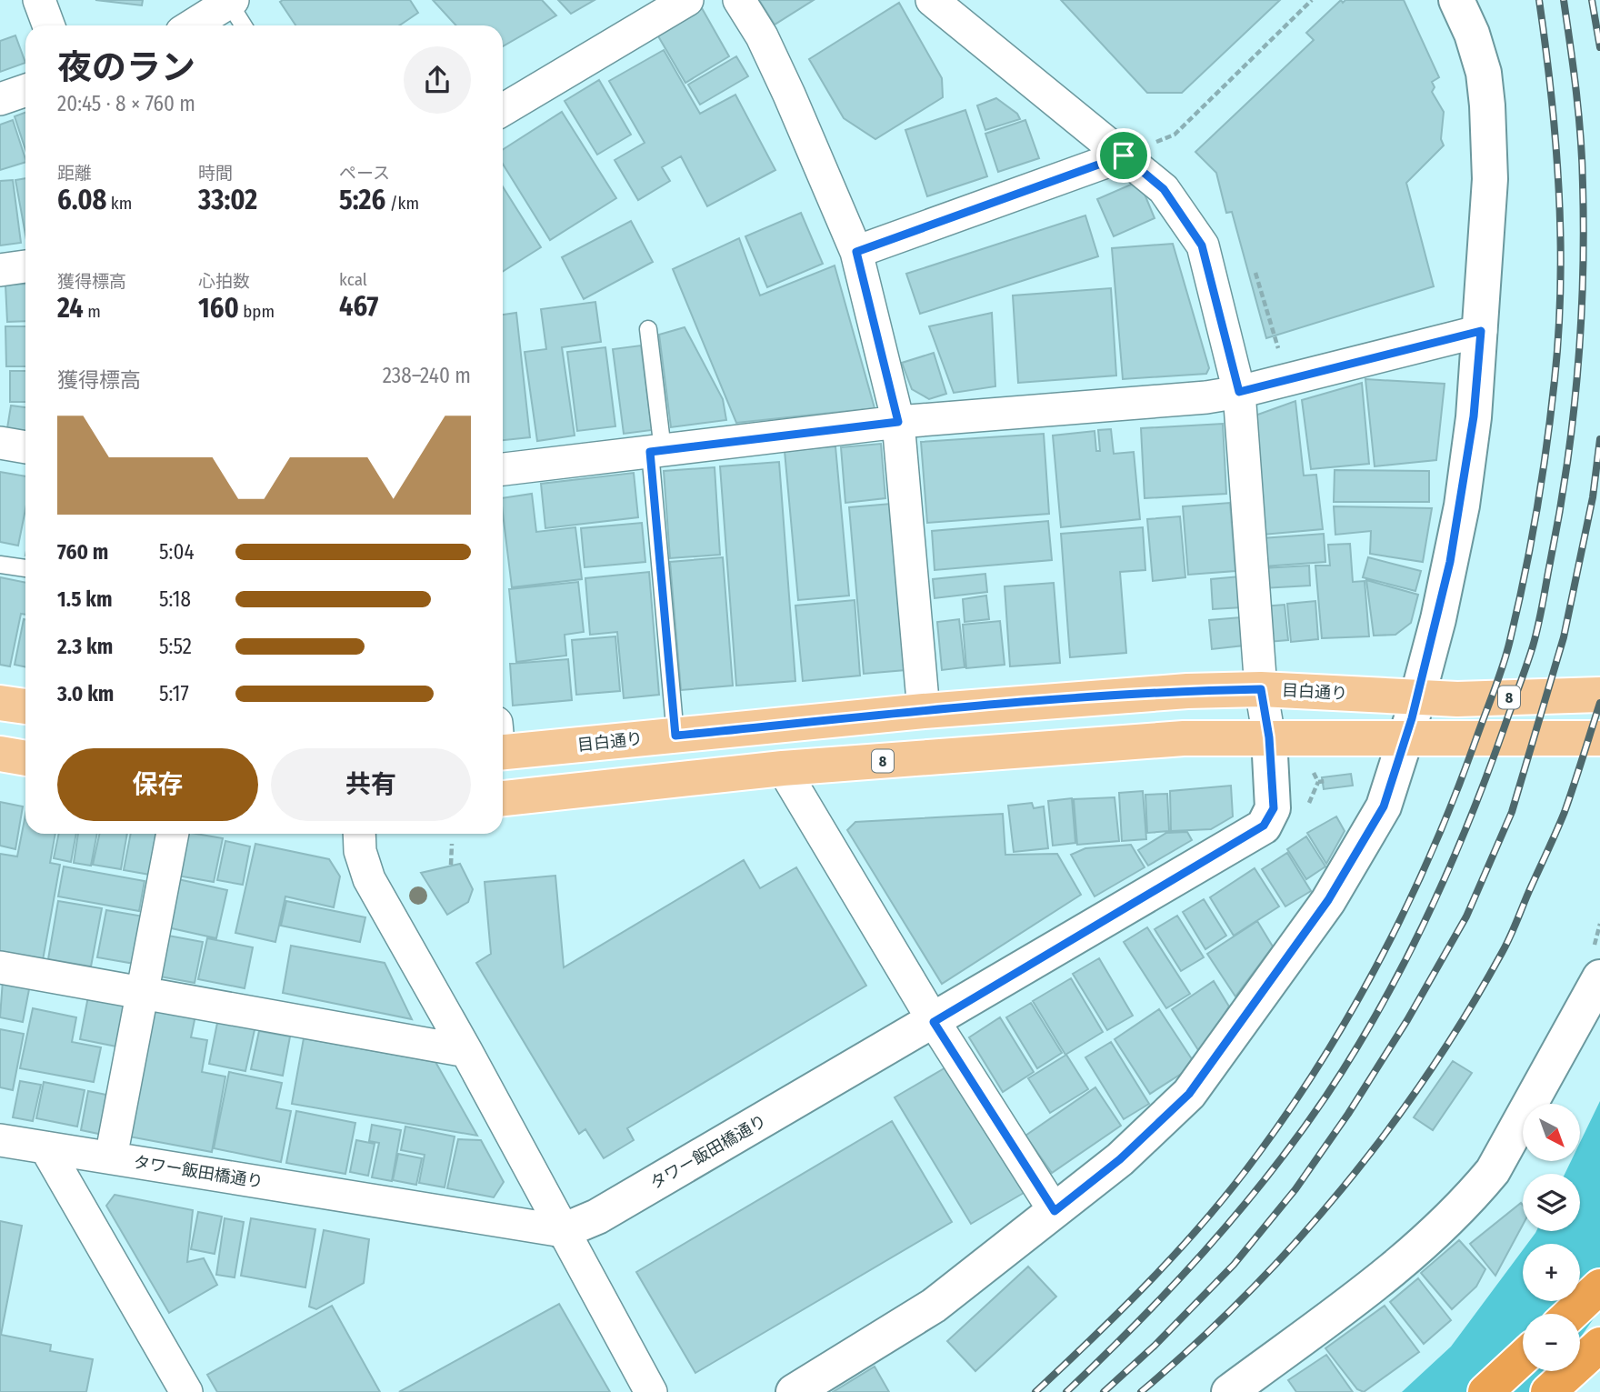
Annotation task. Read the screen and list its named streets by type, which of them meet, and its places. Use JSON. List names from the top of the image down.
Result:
{
  "streets": {
    "main road": ["目白通り", "8"],
    "street": ["タワー飯田橋通り"]
  },
  "crossings": [
    ["8", "タワー飯田橋通り"]
  ],
  "north": "bottom right",
  "page": {
    "heading": ["夜のラン", "20:45 · 8 × 760 m"],
    "stats": [
      ["距離", "6.08 km"],
      ["時間", "33:02"],
      ["ペース", "5:26 /km"],
      ["獲得標高", "24 m"],
      ["心拍数", "160 bpm"],
      ["kcal", "467"]
    ],
    "chart": ["獲得標高", "238–240 m"],
    "list": [
      {
        "name": "760 m",
        "note": "5:04"
      },
      {
        "name": "1.5 km",
        "note": "5:18"
      },
      {
        "name": "2.3 km",
        "note": "5:52"
      },
      {
        "name": "3.0 km",
        "note": "5:17"
      }
    ],
    "buttons": ["保存", "共有"],
    "map_buttons": ["+", "−"]
  }
}
